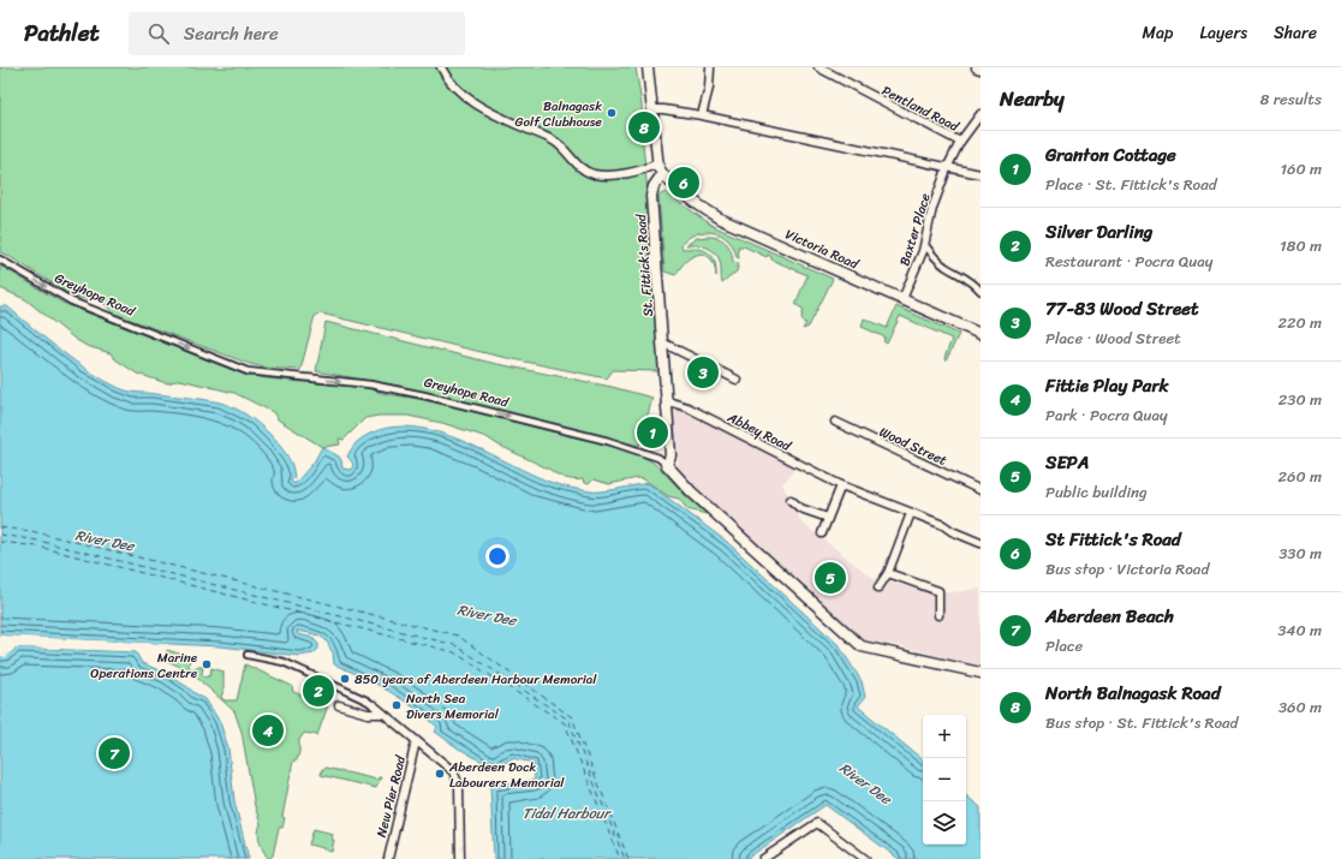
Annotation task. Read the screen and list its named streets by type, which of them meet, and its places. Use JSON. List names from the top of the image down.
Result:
{
  "streets": {
    "street": [
      "Pentland Road",
      "Baxter Place",
      "Victoria Road",
      "St. Fittick's Road",
      "Greyhope Road",
      "Abbey Road",
      "Wood Street",
      "New Pier Road"
    ]
  },
  "crossings": [
    ["Pentland Road", "Baxter Place"],
    ["Baxter Place", "Victoria Road"],
    ["Victoria Road", "St. Fittick's Road"],
    ["St. Fittick's Road", "Greyhope Road"],
    ["St. Fittick's Road", "Abbey Road"]
  ],
  "one_way": ["Greyhope Road"],
  "water": ["River Dee", "Tidal Harbour"],
  "places": [
    "Balnagask Golf Clubhouse",
    "Marine Operations Centre",
    "850 years of Aberdeen Harbour Memorial",
    "North Sea Divers Memorial",
    "Aberdeen Dock Labourers Memorial"
  ],
  "page": {
    "header": "Pathlet",
    "search": "Search here",
    "nav": ["Map", "Layers", "Share"],
    "heading": ["Nearby", "8 results"],
    "pins": [
      "8",
      "6",
      "3",
      "1",
      "5",
      "2",
      "4",
      "7"
    ],
    "list": [
      {
        "mark": "1",
        "name": "Granton Cottage",
        "note": "Place · St. Fittick's Road",
        "value": "160 m"
      },
      {
        "mark": "2",
        "name": "Silver Darling",
        "note": "Restaurant · Pocra Quay",
        "value": "180 m"
      },
      {
        "mark": "3",
        "name": "77-83 Wood Street",
        "note": "Place · Wood Street",
        "value": "220 m"
      },
      {
        "mark": "4",
        "name": "Fittie Play Park",
        "note": "Park · Pocra Quay",
        "value": "230 m"
      },
      {
        "mark": "5",
        "name": "SEPA",
        "note": "Public building",
        "value": "260 m"
      },
      {
        "mark": "6",
        "name": "St Fittick's Road",
        "note": "Bus stop · Victoria Road",
        "value": "330 m"
      },
      {
        "mark": "7",
        "name": "Aberdeen Beach",
        "note": "Place",
        "value": "340 m"
      },
      {
        "mark": "8",
        "name": "North Balnagask Road",
        "note": "Bus stop · St. Fittick's Road",
        "value": "360 m"
      }
    ],
    "map_buttons": ["+", "−"]
  }
}
